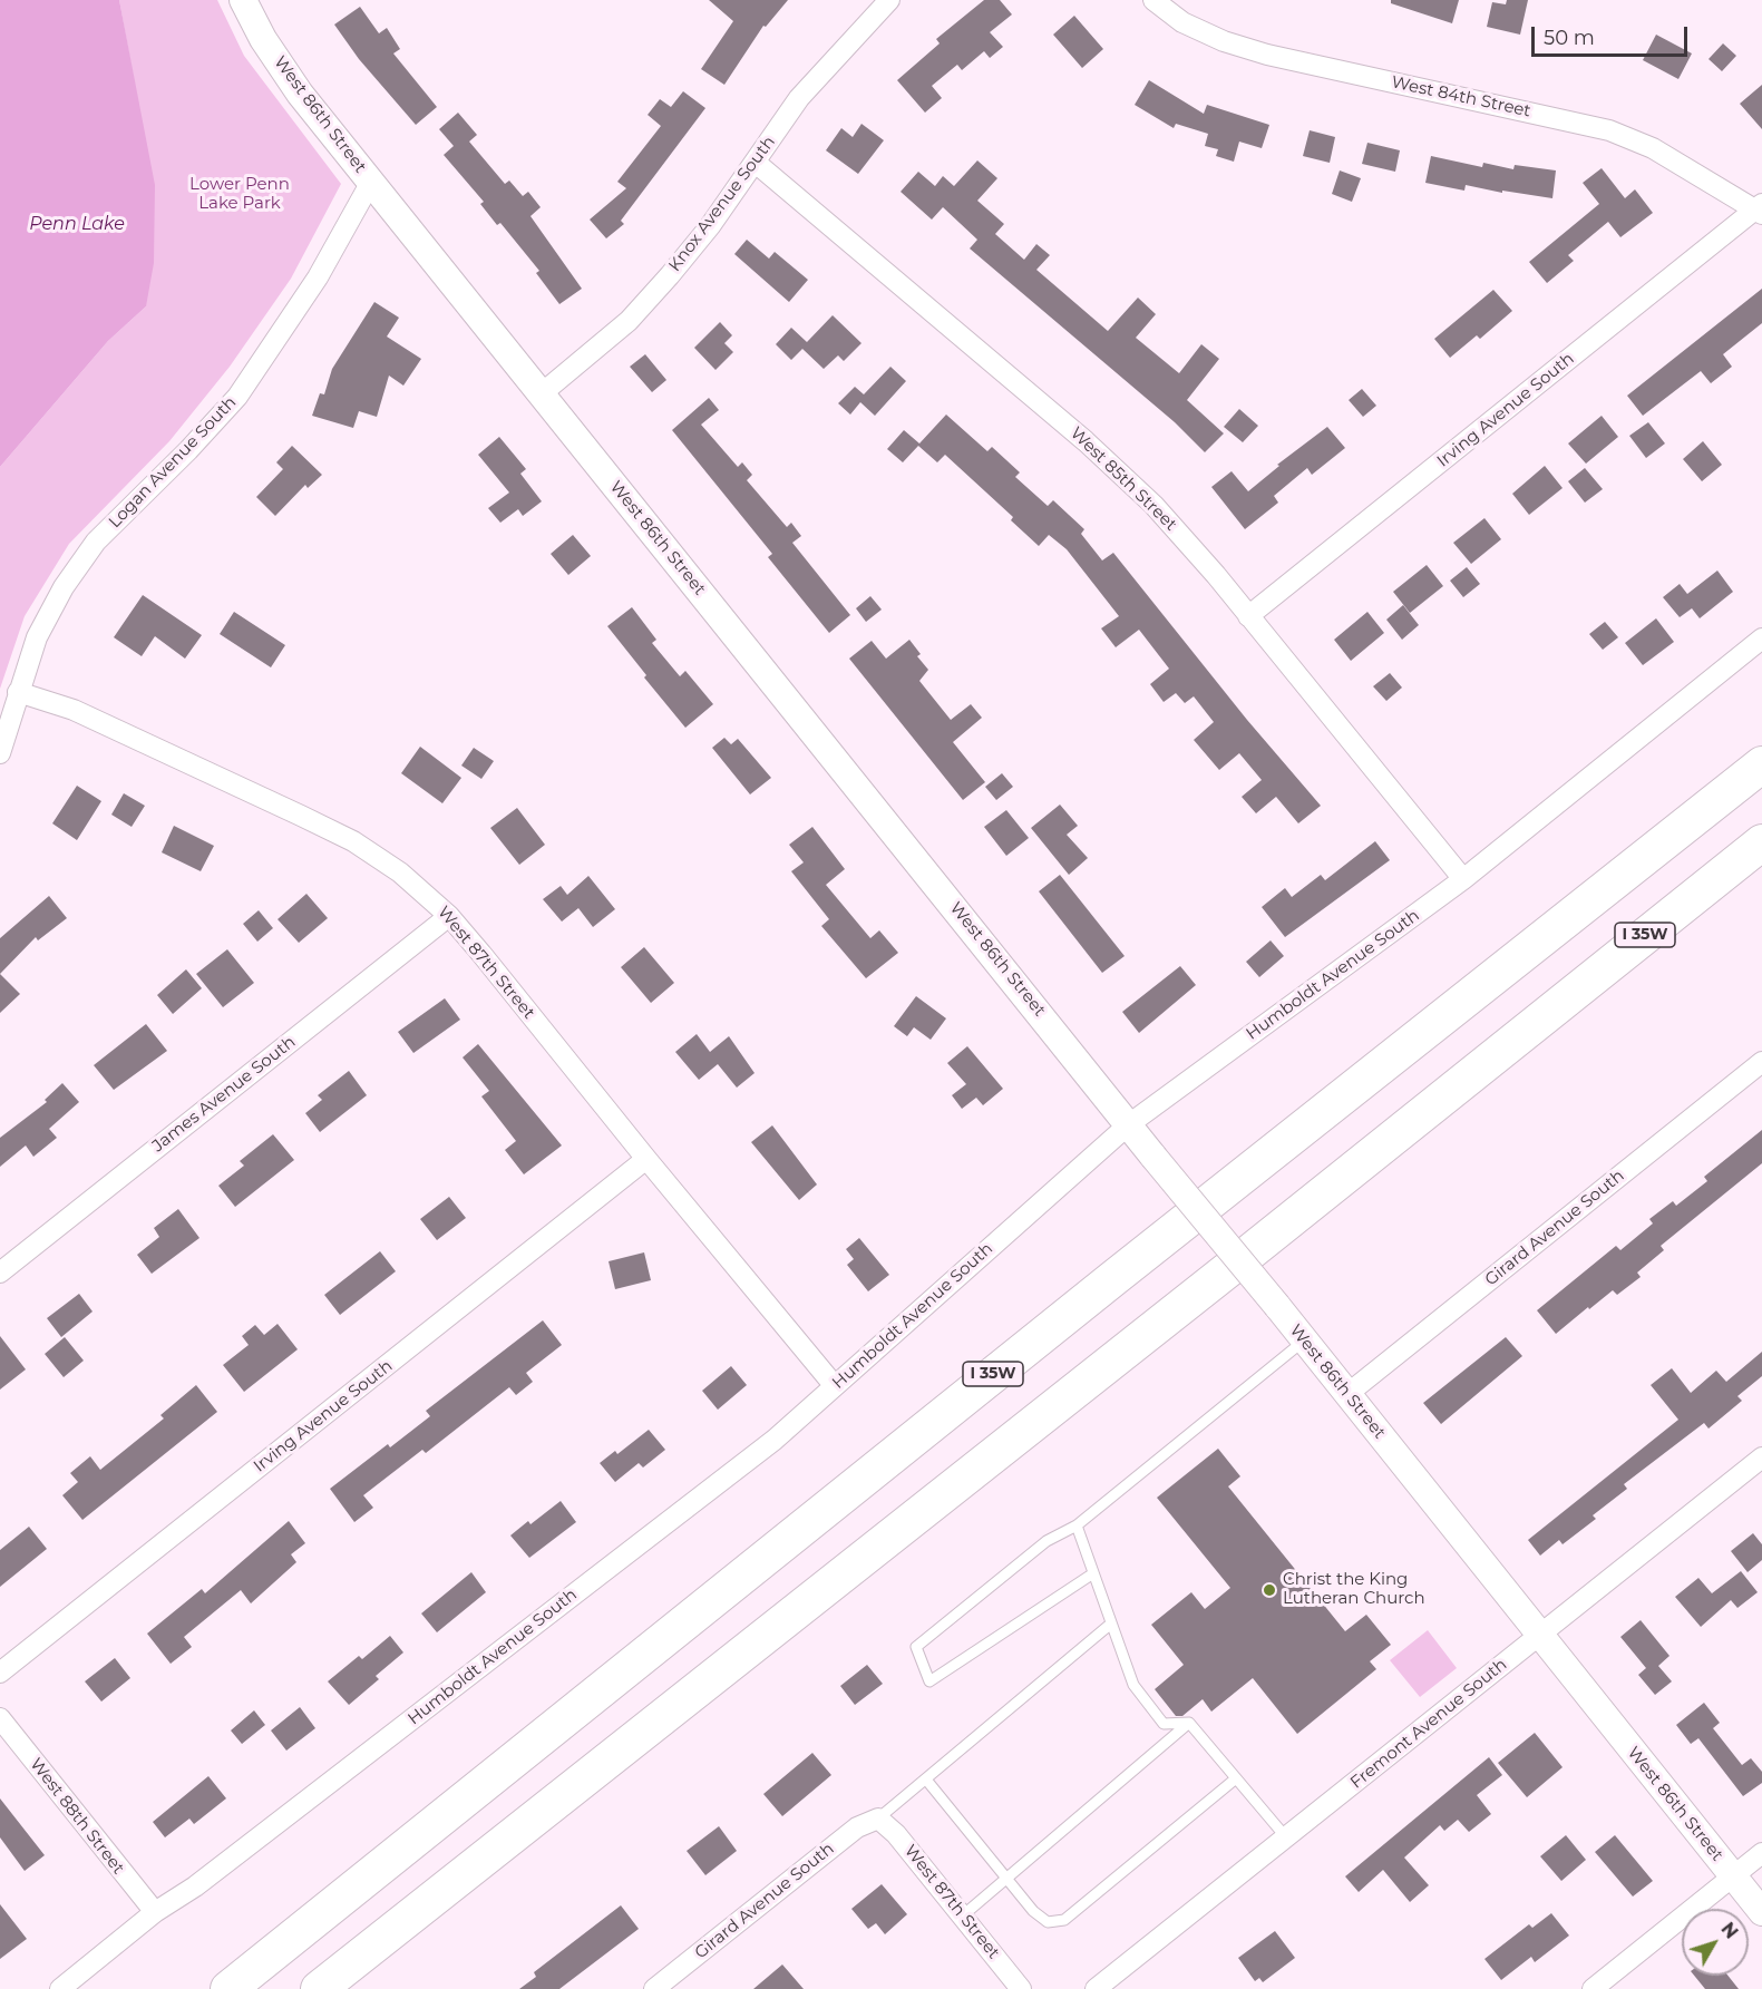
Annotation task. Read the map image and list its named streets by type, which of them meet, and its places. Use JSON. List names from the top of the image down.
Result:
{
  "streets": {
    "highway": ["I 35W"],
    "street": [
      "West 84th Street",
      "West 86th Street",
      "Knox Avenue South",
      "Irving Avenue South",
      "Logan Avenue South",
      "West 85th Street",
      "West 87th Street",
      "Humboldt Avenue South",
      "James Avenue South",
      "Girard Avenue South",
      "Fremont Avenue South",
      "West 88th Street"
    ]
  },
  "crossings": [
    ["West 84th Street", "Irving Avenue South"],
    ["West 86th Street", "Knox Avenue South"],
    ["West 86th Street", "Logan Avenue South"],
    ["West 86th Street", "Humboldt Avenue South"],
    ["West 86th Street", "Girard Avenue South"],
    ["West 86th Street", "Fremont Avenue South"],
    ["Knox Avenue South", "West 85th Street"],
    ["Irving Avenue South", "West 85th Street"],
    ["Irving Avenue South", "West 87th Street"],
    ["Logan Avenue South", "West 87th Street"],
    ["West 85th Street", "Humboldt Avenue South"],
    ["West 87th Street", "Humboldt Avenue South"],
    ["West 87th Street", "James Avenue South"],
    ["West 87th Street", "Girard Avenue South"],
    ["Humboldt Avenue South", "West 88th Street"]
  ],
  "water": ["Penn Lake"],
  "parks": ["Lower Penn Lake Park"],
  "places": ["Christ the King Lutheran Church"],
  "scale_bar": "50 m",
  "north": "top right"
}
